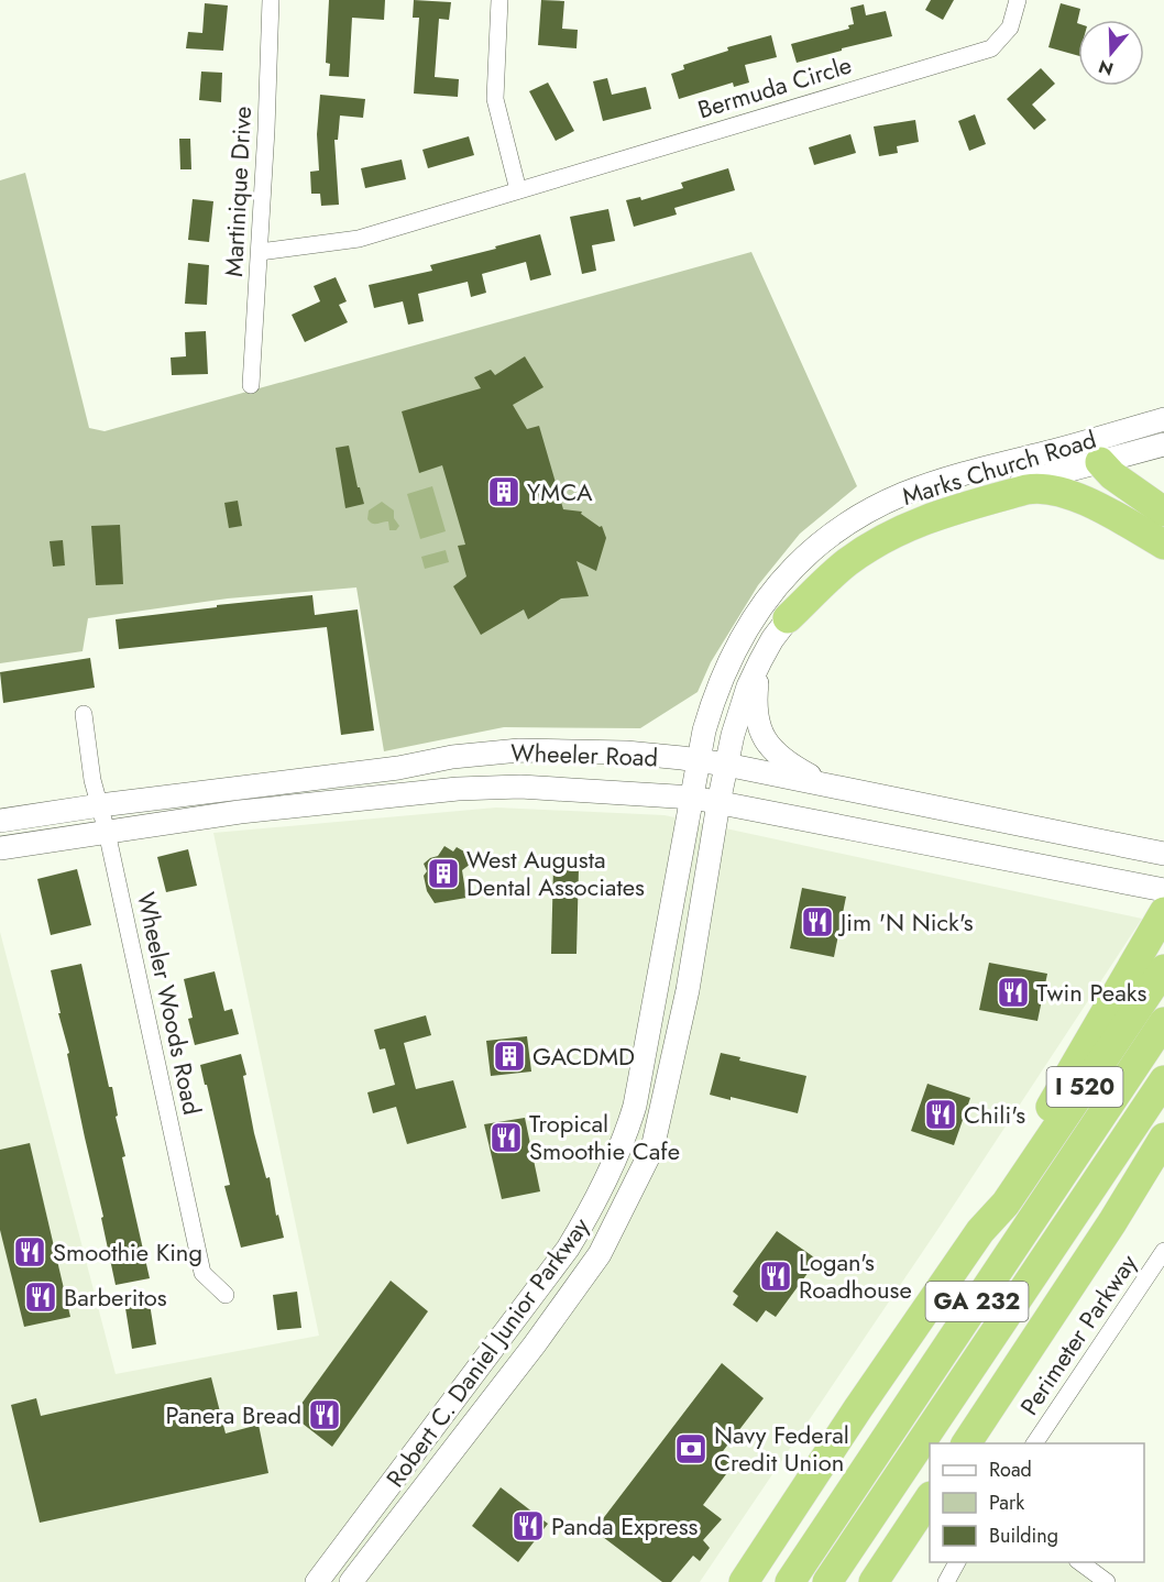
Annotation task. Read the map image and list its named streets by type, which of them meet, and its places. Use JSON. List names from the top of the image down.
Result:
{
  "streets": {
    "highway": ["I 520", "GA 232"],
    "street": [
      "Bermuda Circle",
      "Martinique Drive",
      "Marks Church Road",
      "Wheeler Road",
      "Wheeler Woods Road",
      "Perimeter Parkway",
      "Robert C. Daniel Junior Parkway"
    ]
  },
  "crossings": [
    ["Bermuda Circle", "Martinique Drive"],
    ["Marks Church Road", "Wheeler Road"],
    ["Marks Church Road", "Robert C. Daniel Junior Parkway"],
    ["Wheeler Road", "Wheeler Woods Road"],
    ["Wheeler Road", "Robert C. Daniel Junior Parkway"]
  ],
  "places": {
    "building": ["YMCA", "West Augusta Dental Associates", "GACDMD"],
    "restaurant": [
      "Jim 'N Nick's",
      "Twin Peaks",
      "Chili's",
      "Tropical Smoothie Cafe",
      "Smoothie King",
      "Logan's Roadhouse",
      "Barberitos",
      "Panera Bread",
      "Panda Express"
    ],
    "bank": ["Navy Federal Credit Union"]
  },
  "legend": ["Road", "Park", "Building"],
  "north": "bottom"
}
